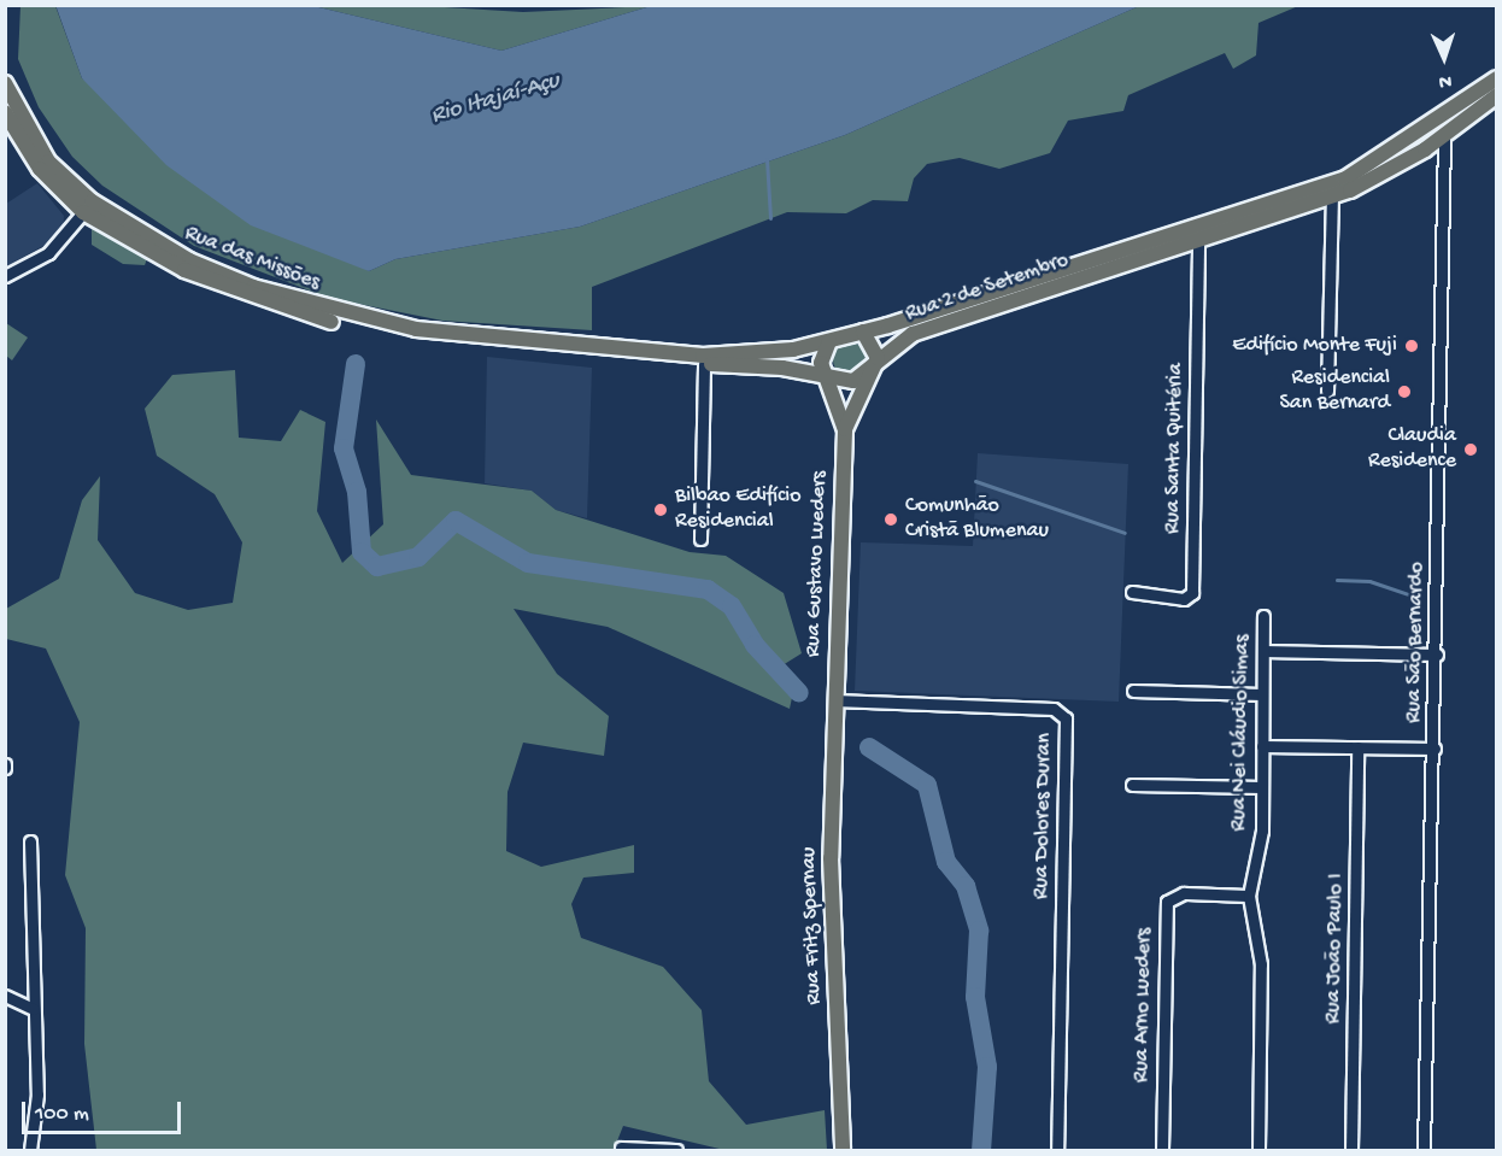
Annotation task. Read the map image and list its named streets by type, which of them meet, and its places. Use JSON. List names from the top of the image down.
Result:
{
  "streets": {
    "main road": [
      "Rua das Missões",
      "Rua 2 de Setembro",
      "Rua Gustavo Lueders",
      "Rua Fritz Spernau"
    ],
    "street": [
      "Rua Santa Quitéria",
      "Rua São Bernardo",
      "Rua Nei Cláudio Simas",
      "Rua Dolores Duran",
      "Rua João Paulo I",
      "Rua Arno Lueders"
    ]
  },
  "crossings": [
    ["Rua das Missões", "Rua 2 de Setembro"],
    ["Rua 2 de Setembro", "Rua Santa Quitéria"],
    ["Rua 2 de Setembro", "Rua Gustavo Lueders"],
    ["Rua 2 de Setembro", "Rua São Bernardo"],
    ["Rua Gustavo Lueders", "Rua Dolores Duran"],
    ["Rua Gustavo Lueders", "Rua Fritz Spernau"],
    ["Rua Nei Cláudio Simas", "Rua Arno Lueders"],
    ["Rua Dolores Duran", "Rua Fritz Spernau"]
  ],
  "water": ["Rio Itajaí-Açu"],
  "places": [
    "Edifício Monte Fuji",
    "Residencial San Bernard",
    "Claudia Residence",
    "Bilbao Edifício Residencial",
    "Comunhão Cristã Blumenau"
  ],
  "scale_bar": "100 m",
  "north": "bottom"
}
